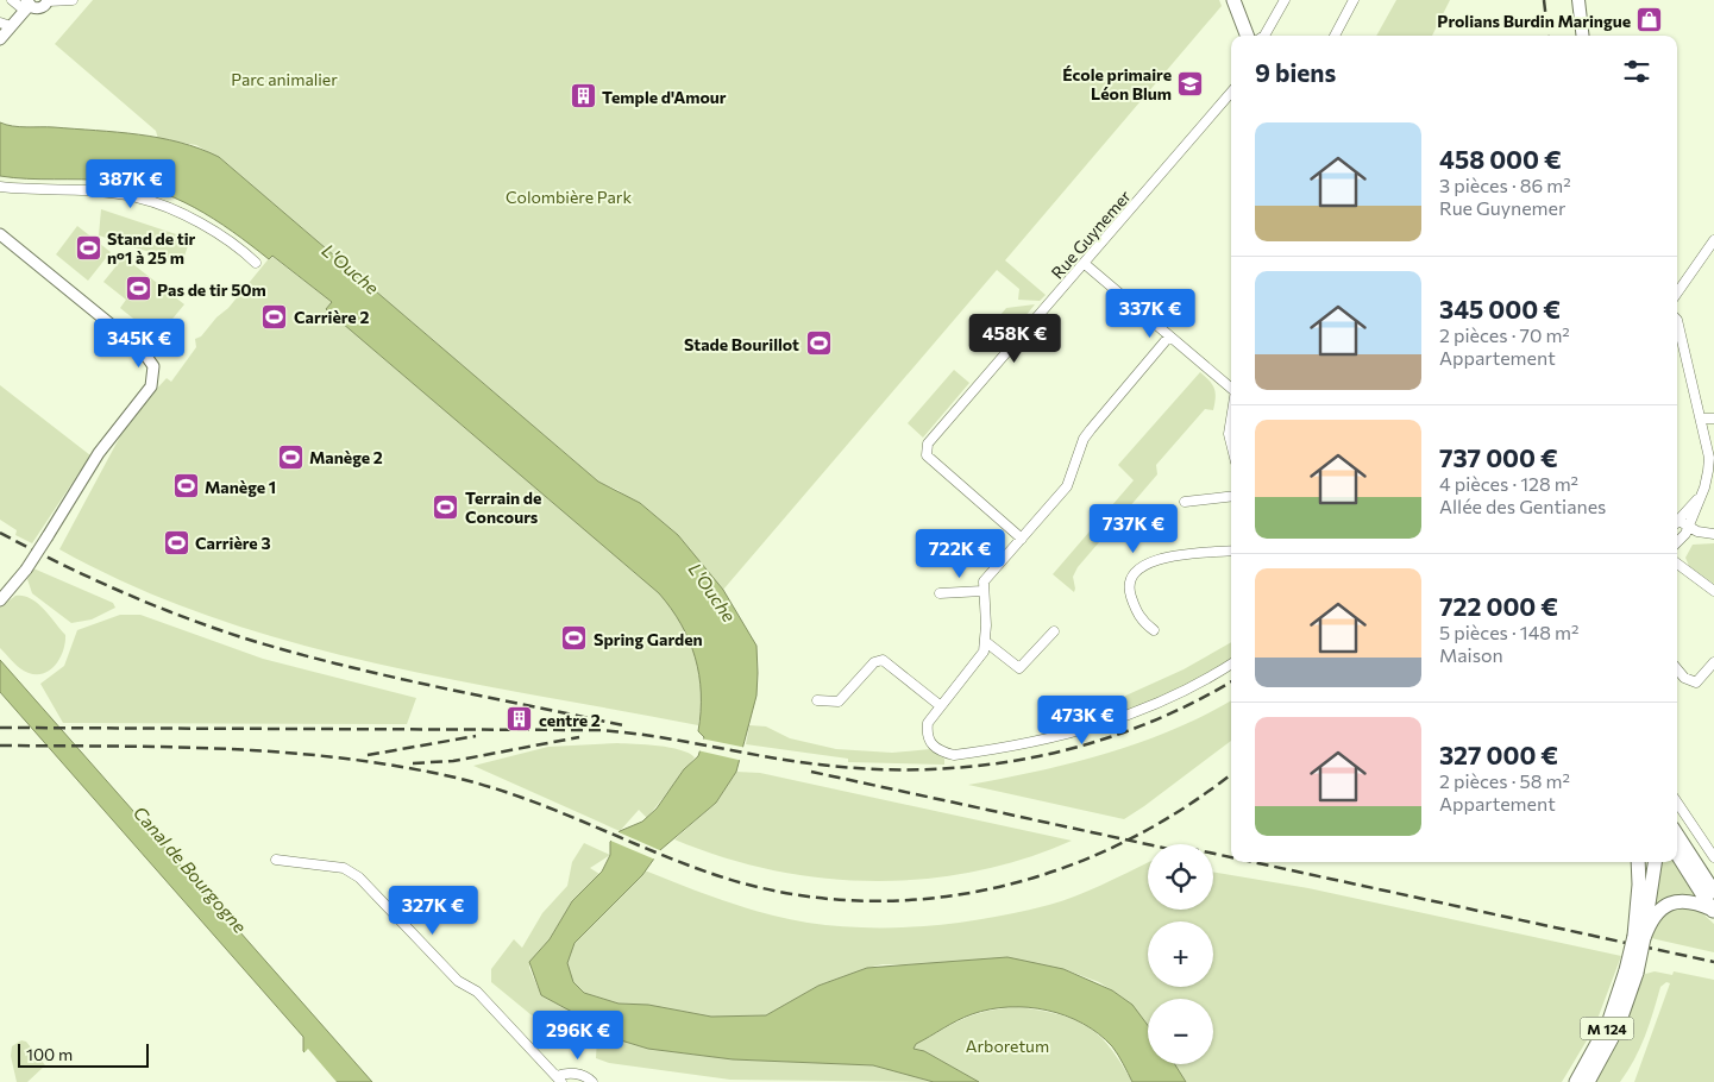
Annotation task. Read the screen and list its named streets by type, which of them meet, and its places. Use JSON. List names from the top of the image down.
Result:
{
  "streets": {
    "main road": ["M 124"],
    "street": ["Rue Guynemer"]
  },
  "water": ["L'Ouche", "Canal de Bourgogne"],
  "parks": ["Parc animalier", "Colombière Park", "Arboretum"],
  "places": {
    "shop": ["Prolians Burdin Maringue"],
    "school or university": ["École primaire Léon Blum"],
    "building": ["Temple d'Amour", "centre 2"],
    "sports": [
      "Stand de tir n°1 à 25 m",
      "Pas de tir 50m",
      "Carrière 2",
      "Stade Bourillot",
      "Manège 2",
      "Manège 1",
      "Terrain de Concours",
      "Carrière 3",
      "Spring Garden"
    ]
  },
  "scale_bar": "100 m",
  "page": {
    "heading": "9 biens",
    "list": [
      {
        "name": "458 000 €",
        "note": "3 pièces · 86 m² · Rue Guynemer"
      },
      {
        "name": "345 000 €",
        "note": "2 pièces · 70 m² · Appartement"
      },
      {
        "name": "737 000 €",
        "note": "4 pièces · 128 m² · Allée des Gentianes"
      },
      {
        "name": "722 000 €",
        "note": "5 pièces · 148 m² · Maison"
      },
      {
        "name": "327 000 €",
        "note": "2 pièces · 58 m² · Appartement"
      }
    ],
    "price": [
      "387K €",
      "337K €",
      "458K €",
      "345K €",
      "737K €",
      "722K €",
      "473K €",
      "327K €",
      "296K €"
    ],
    "map_buttons": ["+", "−"],
    "scale": "100 m"
  }
}
